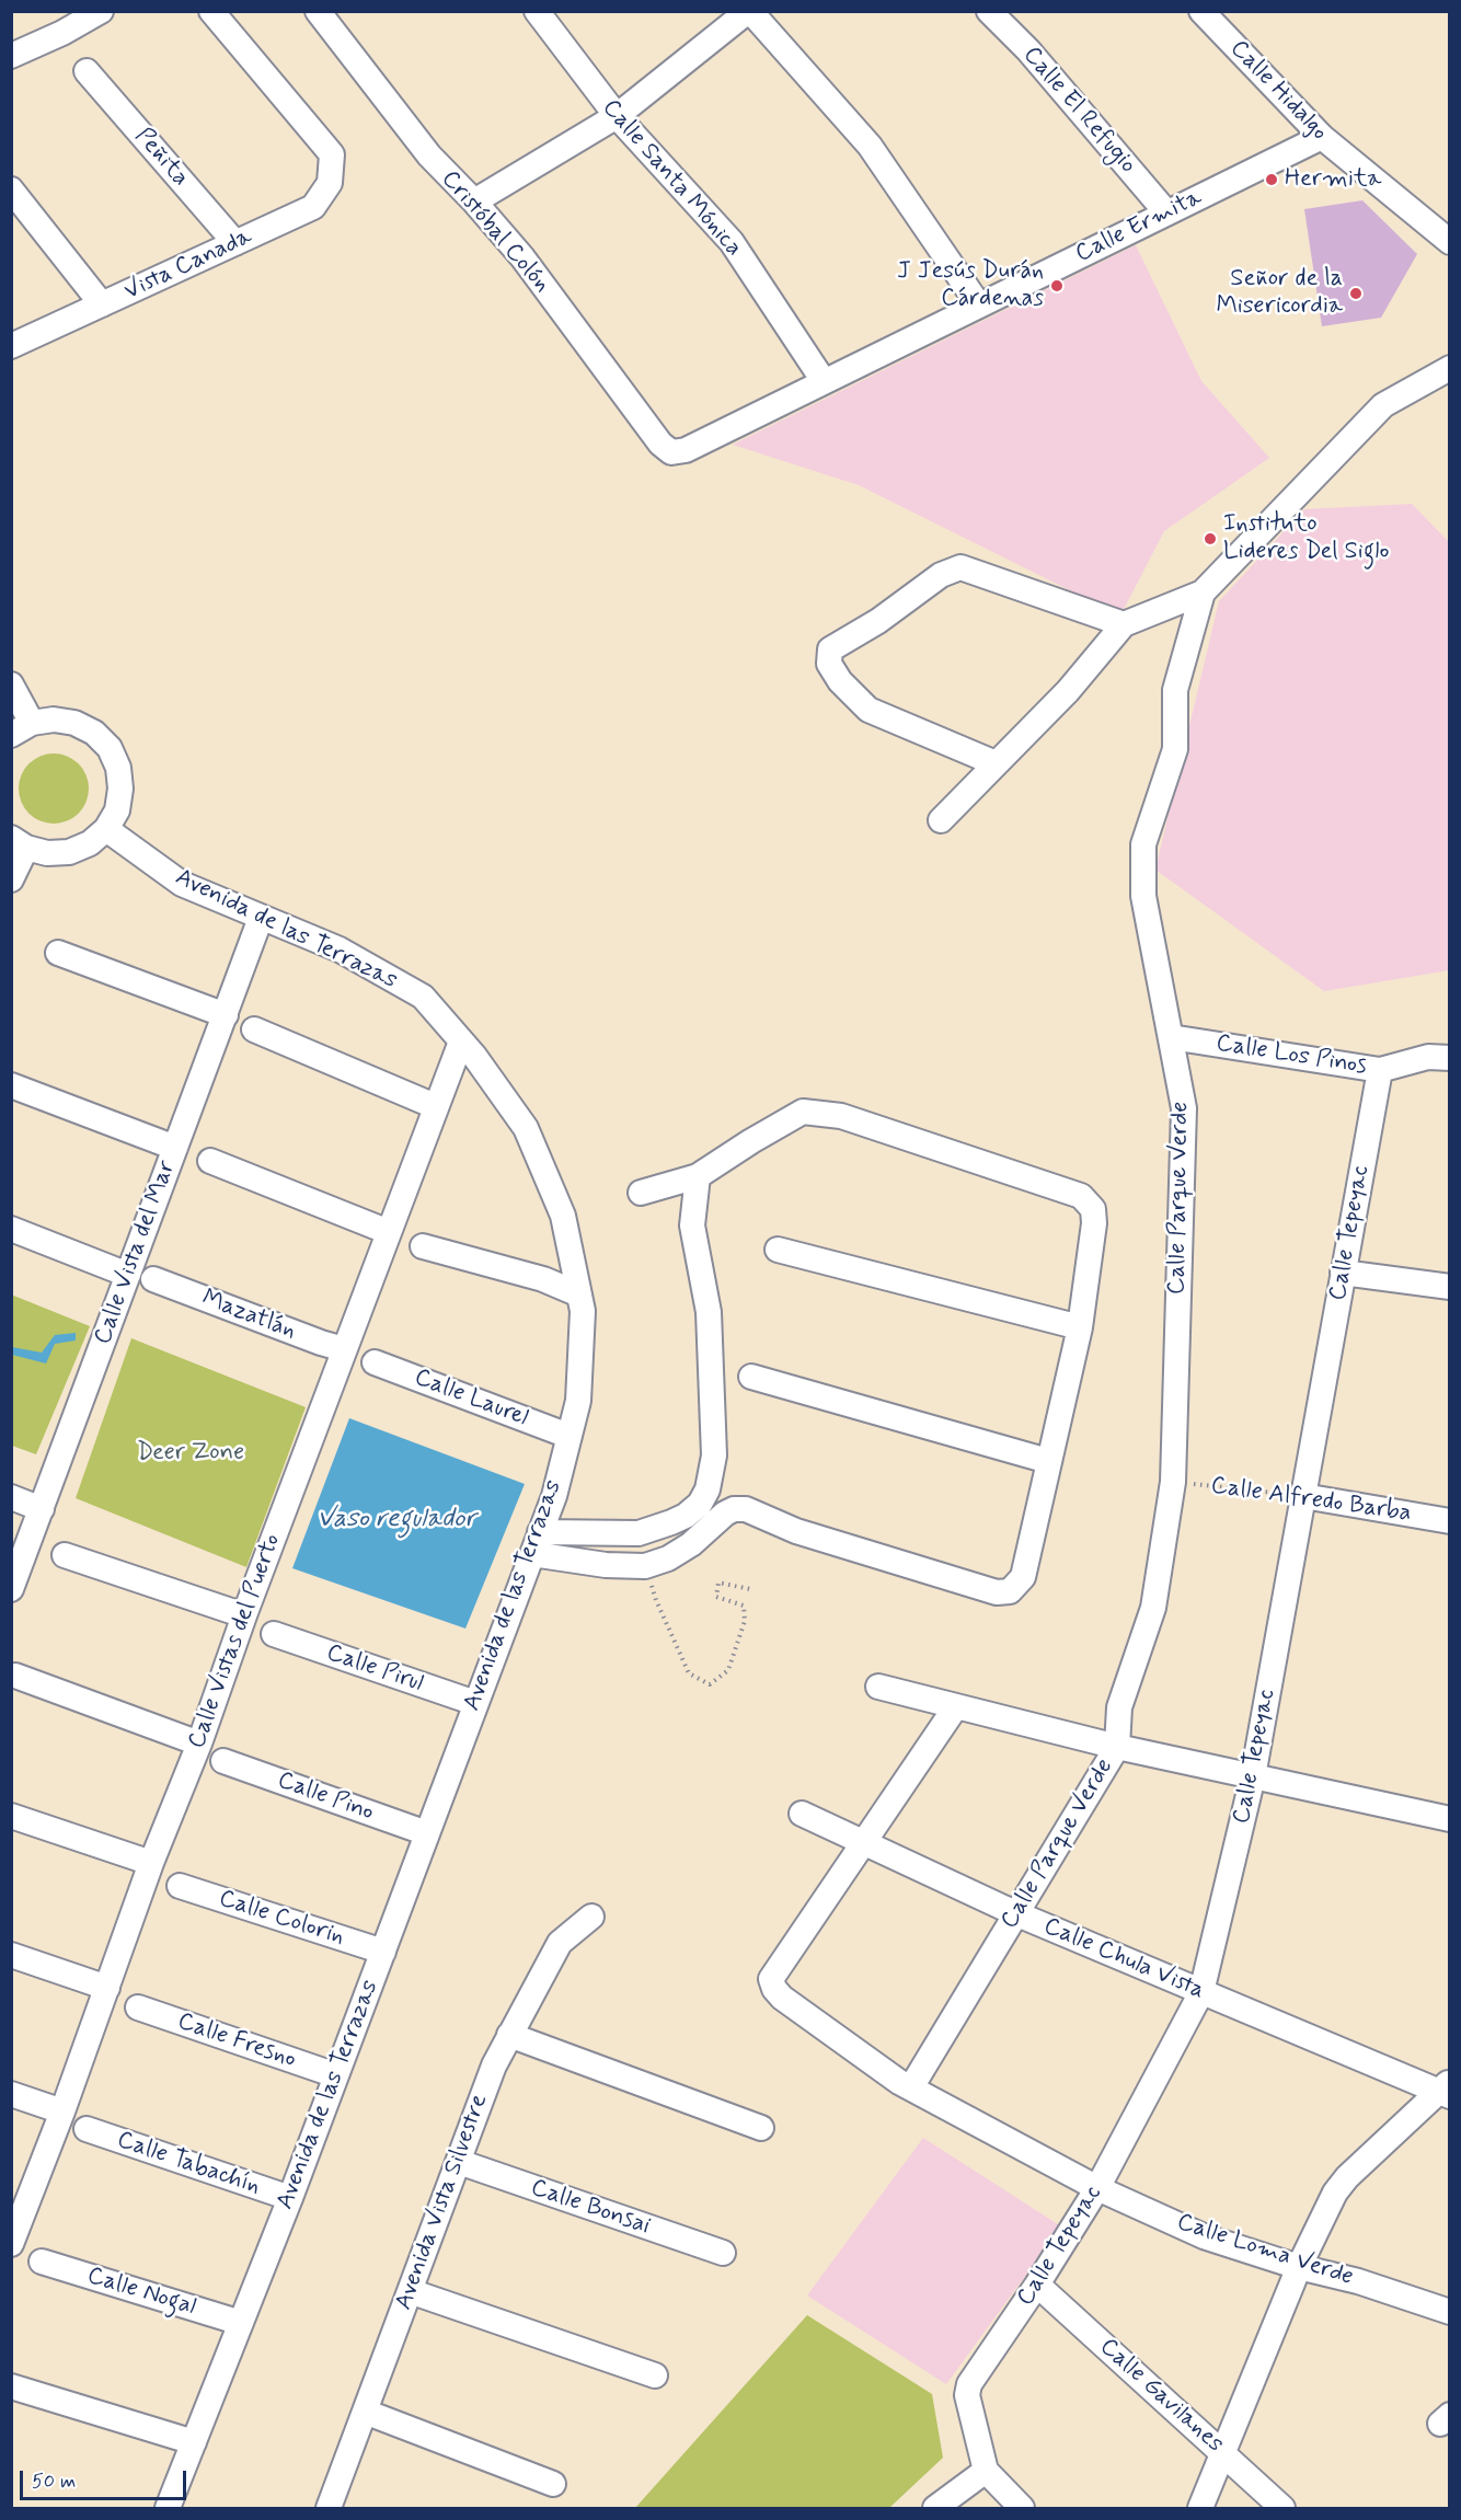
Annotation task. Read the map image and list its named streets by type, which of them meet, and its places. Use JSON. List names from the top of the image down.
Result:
{
  "streets": {
    "street": [
      "Calle Hidalgo",
      "Calle El Refugio",
      "Peñita",
      "Calle Santa Mónica",
      "Calle Ermita",
      "Cristóbal Colón",
      "Vista Canada",
      "Avenida de las Terrazas",
      "Calle Los Pinos",
      "Calle Parque Verde",
      "Calle Tepeyac",
      "Calle Vista del Mar",
      "Mazatlán",
      "Calle Laurel",
      "Calle Alfredo Barba",
      "Calle Vistas del Puerto",
      "Calle Pirul",
      "Calle Pino",
      "Calle Colorin",
      "Calle Chula Vista",
      "Calle Fresno",
      "Calle Tabachín",
      "Avenida Vista Silvestre",
      "Calle Bonsai",
      "Calle Loma Verde",
      "Calle Nogal",
      "Calle Gavilanes"
    ]
  },
  "crossings": [
    ["Calle Hidalgo", "Calle Ermita"],
    ["Calle El Refugio", "Calle Ermita"],
    ["Peñita", "Vista Canada"],
    ["Calle Santa Mónica", "Calle Ermita"],
    ["Calle Ermita", "Cristóbal Colón"],
    ["Avenida de las Terrazas", "Calle Vista del Mar"],
    ["Avenida de las Terrazas", "Calle Laurel"],
    ["Avenida de las Terrazas", "Calle Vistas del Puerto"],
    ["Avenida de las Terrazas", "Calle Pirul"],
    ["Avenida de las Terrazas", "Calle Pino"],
    ["Avenida de las Terrazas", "Calle Colorin"],
    ["Avenida de las Terrazas", "Calle Fresno"],
    ["Avenida de las Terrazas", "Calle Tabachín"],
    ["Avenida de las Terrazas", "Calle Nogal"],
    ["Calle Los Pinos", "Calle Parque Verde"],
    ["Calle Los Pinos", "Calle Tepeyac"],
    ["Calle Parque Verde", "Calle Alfredo Barba"],
    ["Calle Parque Verde", "Calle Chula Vista"],
    ["Calle Parque Verde", "Calle Loma Verde"],
    ["Calle Tepeyac", "Calle Alfredo Barba"],
    ["Calle Tepeyac", "Calle Chula Vista"],
    ["Calle Tepeyac", "Calle Loma Verde"],
    ["Calle Tepeyac", "Calle Gavilanes"],
    ["Mazatlán", "Calle Vistas del Puerto"],
    ["Calle Chula Vista", "Calle Loma Verde"],
    ["Avenida Vista Silvestre", "Calle Bonsai"]
  ],
  "water": ["Vaso regulador"],
  "parks": ["Deer Zone"],
  "places": [
    "Hermita",
    "J Jesús Durán Cárdenas",
    "Señor de la Misericordia",
    "Instituto Lideres Del Siglo"
  ],
  "scale_bar": "50 m"
}
